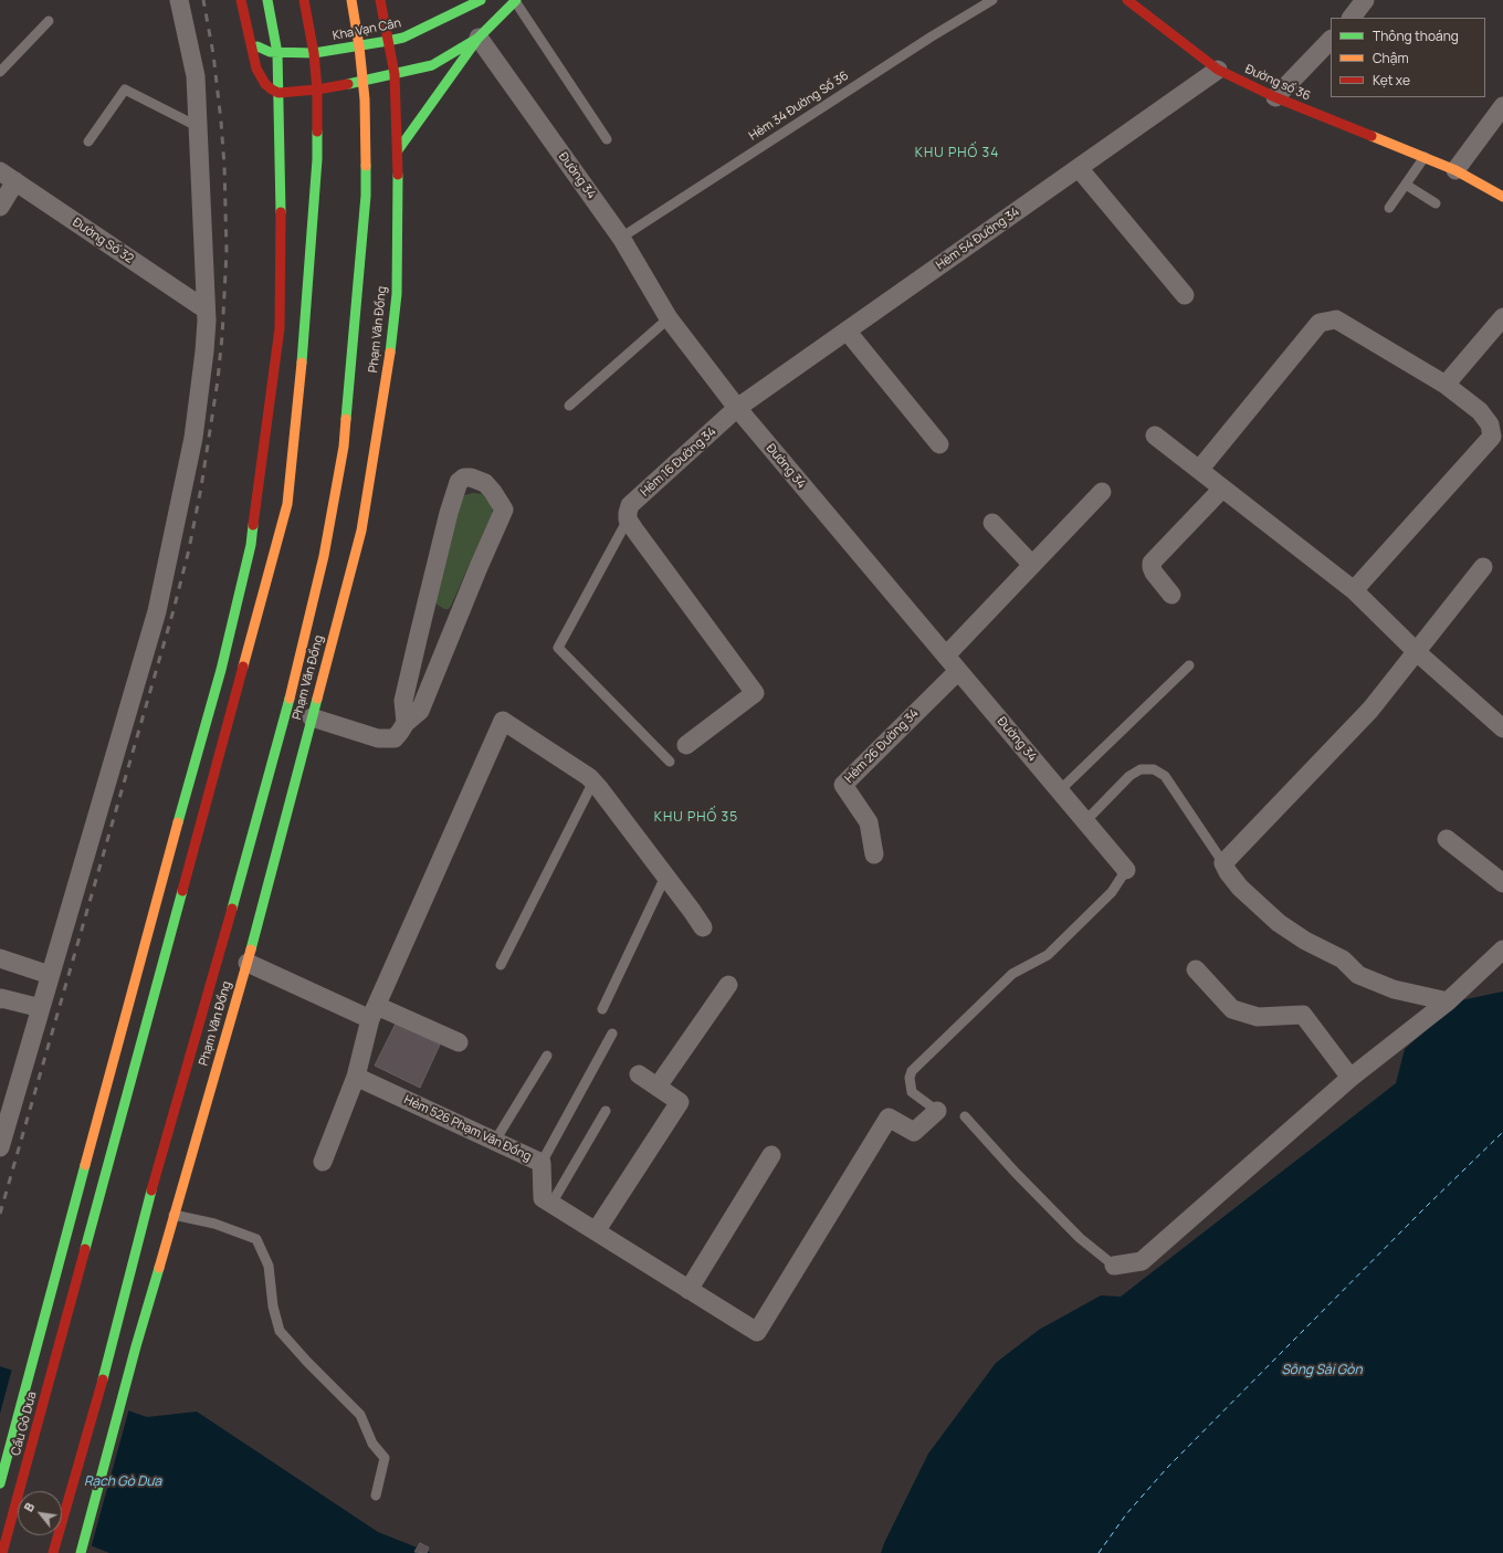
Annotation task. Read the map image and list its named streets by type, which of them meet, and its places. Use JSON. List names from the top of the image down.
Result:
{
  "streets": {
    "main road": [
      "Kha Vạn Cân",
      "Đường số 36",
      "Phạm Văn Đồng",
      "Cầu Gò Dưa"
    ],
    "street": [
      "Đường 34",
      "Hẻm 54 Đường 34",
      "Đường Số 32",
      "Hẻm 16 Đường 34",
      "Hẻm 26 Đường 34",
      "Hẻm 526 Phạm Văn Đồng"
    ],
    "lane": ["Hẻm 34 Đường Số 36"]
  },
  "crossings": [
    ["Kha Vạn Cân", "Phạm Văn Đồng"],
    ["Đường số 36", "Hẻm 54 Đường 34"],
    ["Hẻm 34 Đường Số 36", "Đường 34"],
    ["Đường 34", "Hẻm 54 Đường 34"],
    ["Đường 34", "Hẻm 16 Đường 34"],
    ["Đường 34", "Hẻm 26 Đường 34"],
    ["Hẻm 54 Đường 34", "Hẻm 16 Đường 34"]
  ],
  "districts": ["KHU PHỐ 34", "KHU PHỐ 35"],
  "water": ["Sông Sài Gòn", "Rạch Gò Dưa"],
  "legend": ["Thông thoáng", "Chậm", "Kẹt xe"],
  "north": "top left"
}
